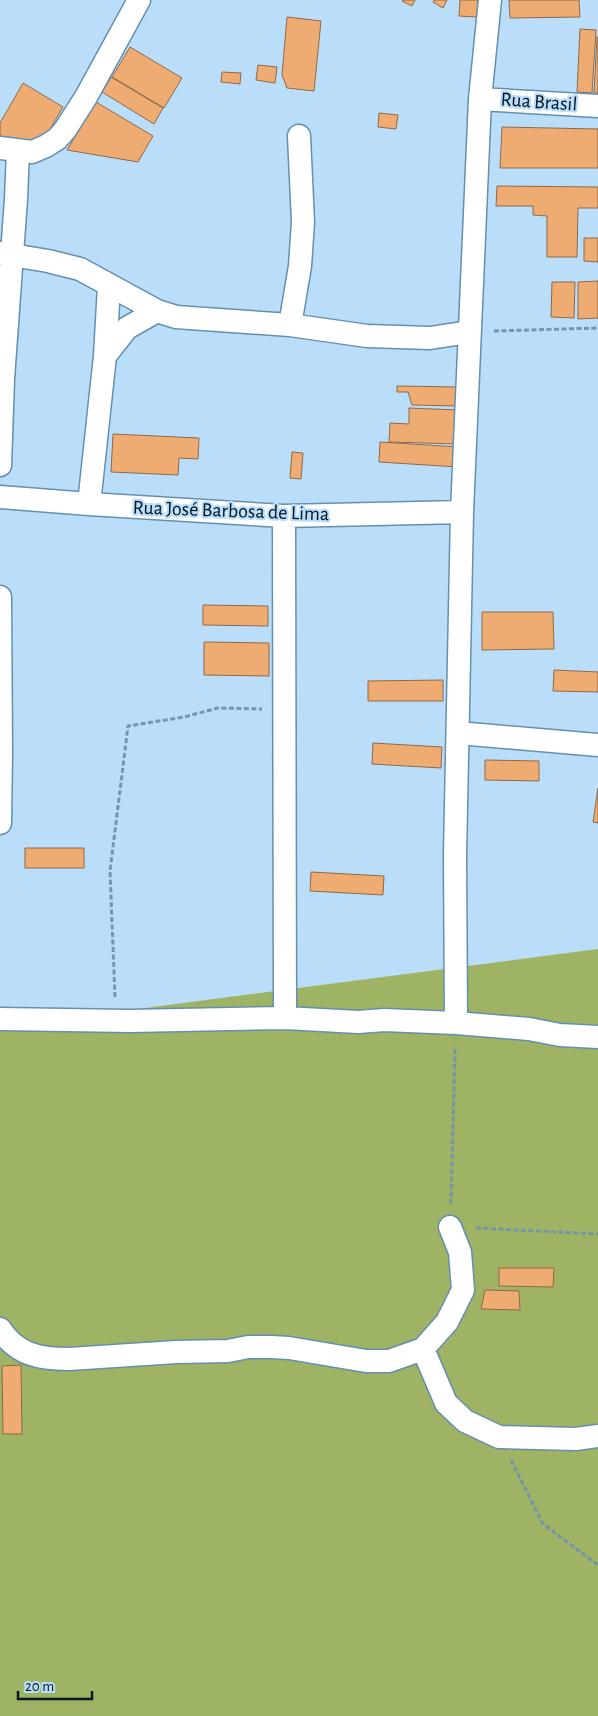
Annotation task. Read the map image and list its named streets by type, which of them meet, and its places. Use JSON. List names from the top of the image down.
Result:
{
  "streets": {
    "street": ["Rua Brasil", "Rua José Barbosa de Lima"]
  },
  "scale_bar": "20 m"
}
